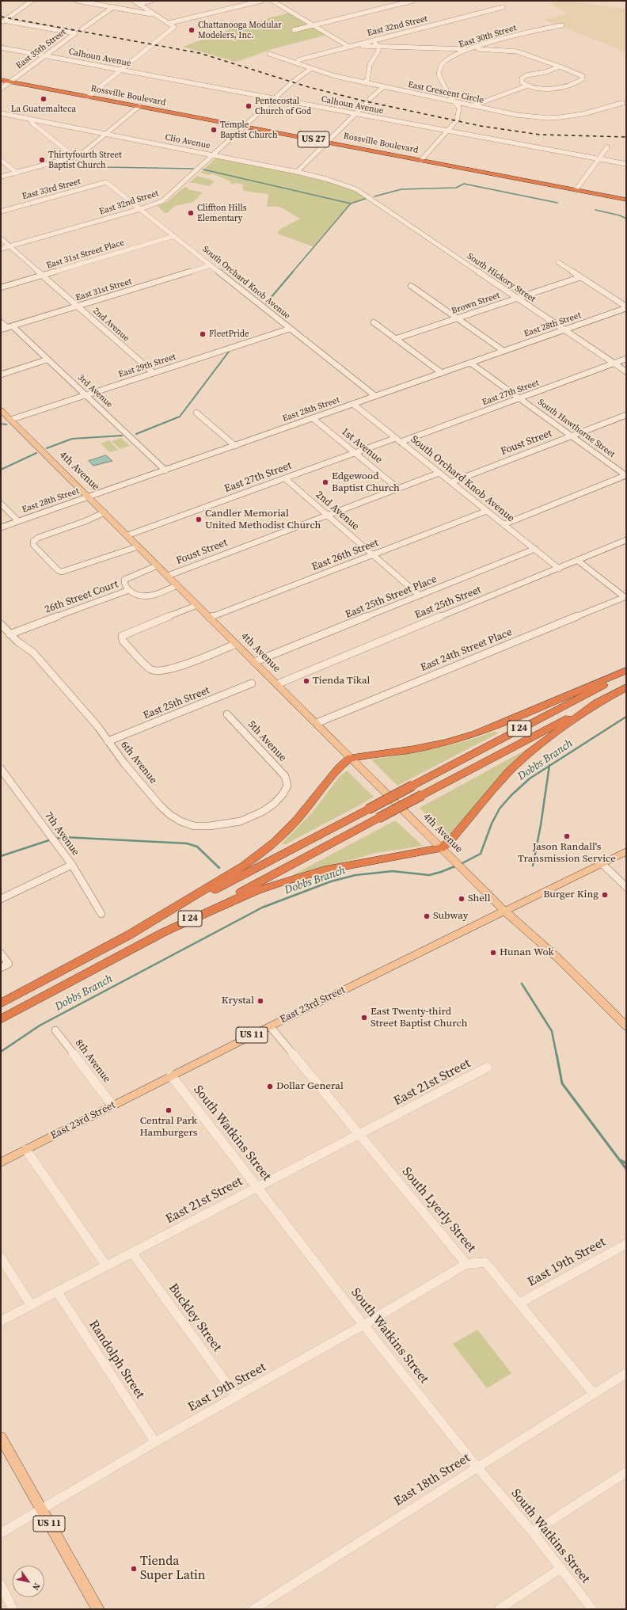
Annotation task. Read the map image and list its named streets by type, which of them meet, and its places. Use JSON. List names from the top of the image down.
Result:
{
  "streets": {
    "highway": ["Rossville Boulevard", "US 27", "I 24"],
    "main road": ["4th Avenue", "East 23rd Street", "US 11"],
    "street": [
      "East 32nd Street",
      "East 30th Street",
      "East 35th Street",
      "Calhoun Avenue",
      "East Crescent Circle",
      "Clio Avenue",
      "East 33rd Street",
      "East 31st Street Place",
      "South Hickory Street",
      "South Orchard Knob Avenue",
      "East 31st Street",
      "Brown Street",
      "2nd Avenue",
      "East 28th Street",
      "East 29th Street",
      "3rd Avenue",
      "East 27th Street",
      "South Hawthorne Street",
      "Foust Street",
      "1st Avenue",
      "East 26th Street",
      "26th Street Court",
      "East 25th Street Place",
      "East 25th Street",
      "East 24th Street Place",
      "5th Avenue",
      "6th Avenue",
      "7th Avenue",
      "8th Avenue",
      "East 21st Street",
      "South Watkins Street",
      "South Lyerly Street",
      "East 19th Street",
      "Buckley Street",
      "Randolph Street",
      "East 18th Street"
    ]
  },
  "crossings": [
    ["East 32nd Street", "Calhoun Avenue"],
    ["East 32nd Street", "East Crescent Circle"],
    ["East 32nd Street", "Rossville Boulevard"],
    ["East 32nd Street", "Clio Avenue"],
    ["East 32nd Street", "South Orchard Knob Avenue"],
    ["East 32nd Street", "2nd Avenue"],
    ["East 30th Street", "Calhoun Avenue"],
    ["East 30th Street", "East Crescent Circle"],
    ["East 30th Street", "Rossville Boulevard"],
    ["East 35th Street", "Calhoun Avenue"],
    ["East 35th Street", "Rossville Boulevard"],
    ["Clio Avenue", "South Hickory Street"],
    ["East 33rd Street", "South Orchard Knob Avenue"],
    ["East 31st Street Place", "South Orchard Knob Avenue"],
    ["East 31st Street Place", "2nd Avenue"],
    ["South Hickory Street", "Brown Street"],
    ["South Hickory Street", "East 28th Street"],
    ["South Hickory Street", "East 27th Street"],
    ["South Orchard Knob Avenue", "East 31st Street"],
    ["South Orchard Knob Avenue", "East 28th Street"],
    ["South Orchard Knob Avenue", "East 29th Street"],
    ["South Orchard Knob Avenue", "East 27th Street"],
    ["South Orchard Knob Avenue", "Foust Street"],
    ["South Orchard Knob Avenue", "East 26th Street"],
    ["South Orchard Knob Avenue", "East 25th Street Place"],
    ["South Orchard Knob Avenue", "East 25th Street"],
    ["East 31st Street", "2nd Avenue"],
    ["East 31st Street", "3rd Avenue"],
    ["2nd Avenue", "East 29th Street"],
    ["2nd Avenue", "East 27th Street"],
    ["2nd Avenue", "Foust Street"],
    ["2nd Avenue", "East 26th Street"],
    ["2nd Avenue", "East 25th Street Place"],
    ["East 28th Street", "3rd Avenue"],
    ["East 28th Street", "South Hawthorne Street"],
    ["East 28th Street", "1st Avenue"],
    ["East 28th Street", "4th Avenue"],
    ["East 29th Street", "3rd Avenue"],
    ["East 29th Street", "4th Avenue"],
    ["East 27th Street", "South Hawthorne Street"],
    ["East 27th Street", "1st Avenue"],
    ["East 27th Street", "4th Avenue"],
    ["South Hawthorne Street", "Foust Street"],
    ["Foust Street", "1st Avenue"],
    ["Foust Street", "4th Avenue"],
    ["4th Avenue", "East 26th Street"],
    ["4th Avenue", "26th Street Court"],
    ["4th Avenue", "East 25th Street Place"],
    ["4th Avenue", "East 25th Street"],
    ["4th Avenue", "East 24th Street Place"],
    ["4th Avenue", "East 23rd Street"],
    ["26th Street Court", "6th Avenue"],
    ["East 25th Street", "East 24th Street Place"],
    ["East 25th Street", "6th Avenue"],
    ["5th Avenue", "6th Avenue"],
    ["East 23rd Street", "8th Avenue"],
    ["East 23rd Street", "South Watkins Street"],
    ["East 23rd Street", "South Lyerly Street"],
    ["US 11", "East 19th Street"],
    ["East 21st Street", "South Watkins Street"],
    ["East 21st Street", "South Lyerly Street"],
    ["East 21st Street", "Buckley Street"],
    ["East 21st Street", "Randolph Street"],
    ["South Watkins Street", "East 19th Street"],
    ["South Watkins Street", "East 18th Street"],
    ["South Lyerly Street", "East 19th Street"],
    ["South Lyerly Street", "East 18th Street"],
    ["East 19th Street", "Buckley Street"],
    ["East 19th Street", "Randolph Street"]
  ],
  "water": ["Dobbs Branch"],
  "places": [
    "Chattanooga Modular Modelers, Inc.",
    "La Guatemalteca",
    "Pentecostal Church of God",
    "Temple Baptist Church",
    "Thirtyfourth Street Baptist Church",
    "Cliffton Hills Elementary",
    "FleetPride",
    "Edgewood Baptist Church",
    "Candler Memorial United Methodist Church",
    "Tienda Tikal",
    "Jason Randall's Transmission Service",
    "Burger King",
    "Shell",
    "Subway",
    "Hunan Wok",
    "Krystal",
    "East Twenty-third Street Baptist Church",
    "Dollar General",
    "Central Park Hamburgers",
    "Tienda Super Latin"
  ],
  "north": "bottom right"
}
